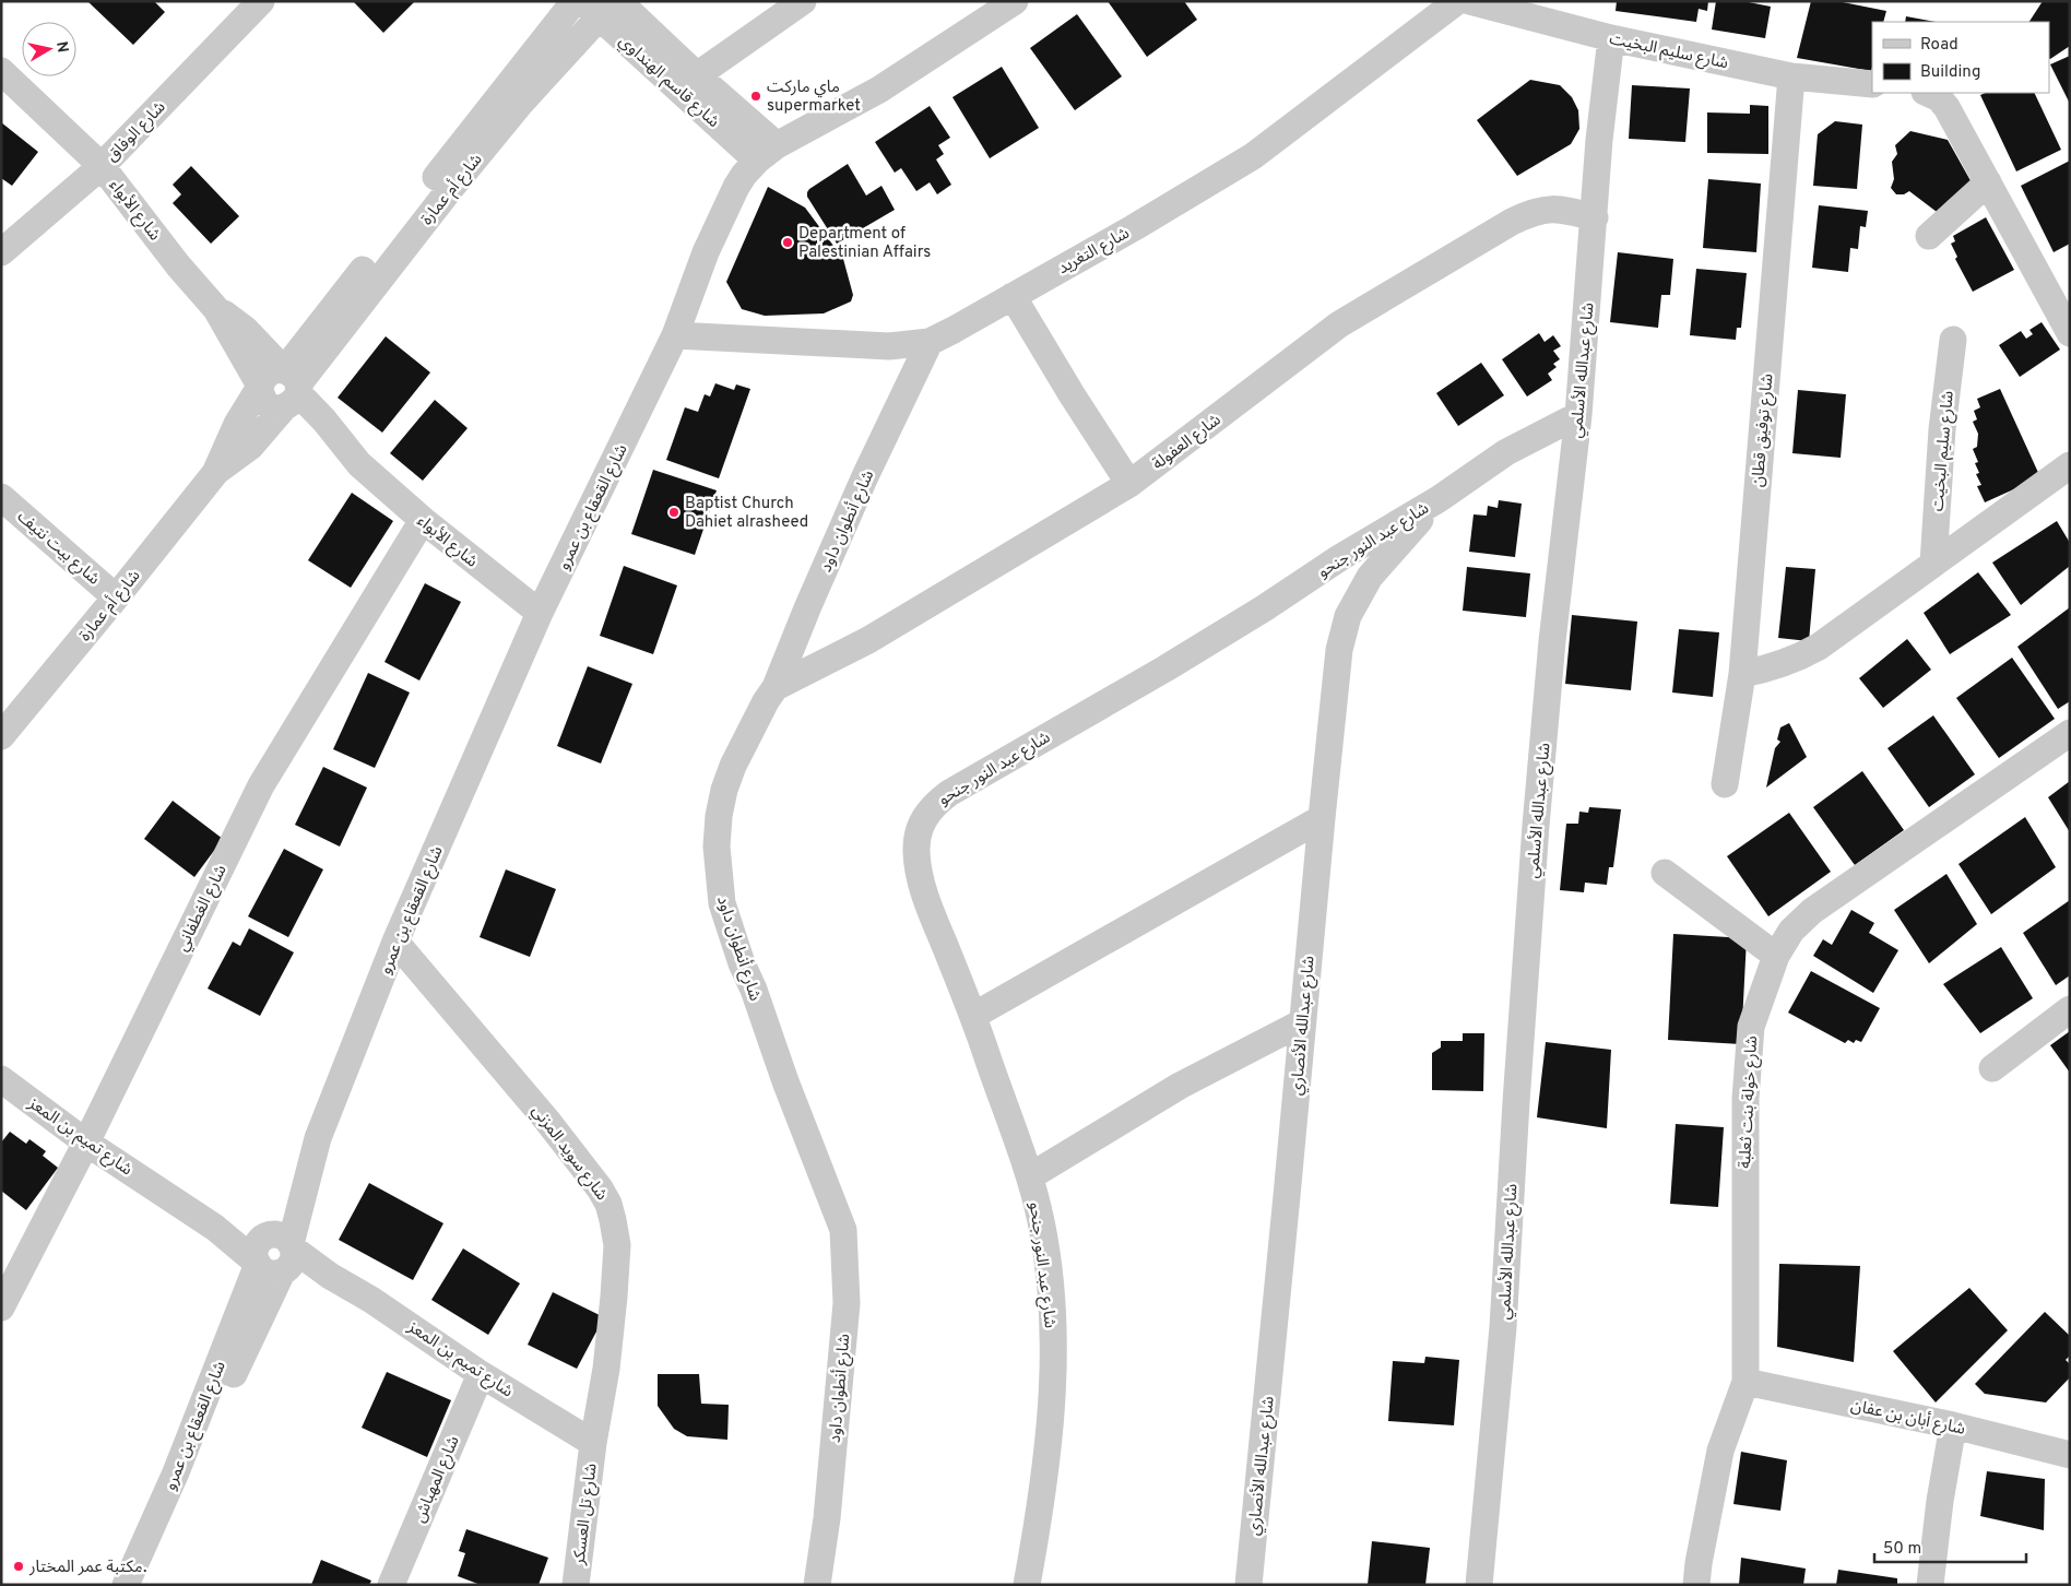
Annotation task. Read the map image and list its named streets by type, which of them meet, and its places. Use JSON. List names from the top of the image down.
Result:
{
  "streets": {
    "street": [
      "شارع سليم البخيت",
      "شارع قاسم الهنداوي",
      "شارع الوفاق",
      "شارع أم عمارة",
      "شارع الأبواء",
      "شارع التغريد",
      "شارع عبدالله الأسلمي",
      "شارع توفيق قطان",
      "شارع العفولة",
      "شارع القعقاع بن عمرو",
      "شارع أنطوان داود",
      "شارع عبد النور جنحو",
      "شارع بيت نتيف",
      "شارع الغطفاني",
      "شارع عبدالله الأنصاري",
      "شارع خولة بنت ثعلبة",
      "شارع تميم بن المعز",
      "شارع سويد المزني",
      "شارع أبان بن عفان",
      "شارع المهباش",
      "شارع تل العسكر"
    ]
  },
  "crossings": [
    ["شارع سليم البخيت", "شارع عبدالله الأسلمي"],
    ["شارع سليم البخيت", "شارع توفيق قطان"],
    ["شارع قاسم الهنداوي", "شارع أم عمارة"],
    ["شارع قاسم الهنداوي", "شارع القعقاع بن عمرو"],
    ["شارع الوفاق", "شارع الأبواء"],
    ["شارع أم عمارة", "شارع الأبواء"],
    ["شارع أم عمارة", "شارع بيت نتيف"],
    ["شارع الأبواء", "شارع القعقاع بن عمرو"],
    ["شارع الأبواء", "شارع الغطفاني"],
    ["شارع التغريد", "شارع القعقاع بن عمرو"],
    ["شارع التغريد", "شارع أنطوان داود"],
    ["شارع عبدالله الأسلمي", "شارع العفولة"],
    ["شارع عبدالله الأسلمي", "شارع عبد النور جنحو"],
    ["شارع العفولة", "شارع أنطوان داود"],
    ["شارع القعقاع بن عمرو", "شارع تميم بن المعز"],
    ["شارع القعقاع بن عمرو", "شارع سويد المزني"],
    ["شارع عبد النور جنحو", "شارع عبدالله الأنصاري"],
    ["شارع الغطفاني", "شارع تميم بن المعز"],
    ["شارع خولة بنت ثعلبة", "شارع أبان بن عفان"],
    ["شارع تميم بن المعز", "شارع سويد المزني"],
    ["شارع تميم بن المعز", "شارع المهباش"],
    ["شارع تميم بن المعز", "شارع تل العسكر"],
    ["شارع سويد المزني", "شارع تل العسكر"]
  ],
  "places": [
    "ماي ماركت supermarket",
    "Department of Palestinian Affairs",
    "Baptist Church Dahiet alrasheed",
    "مكتبة عمر المختار."
  ],
  "legend": ["Road", "Building"],
  "scale_bar": "50 m",
  "north": "right"
}
